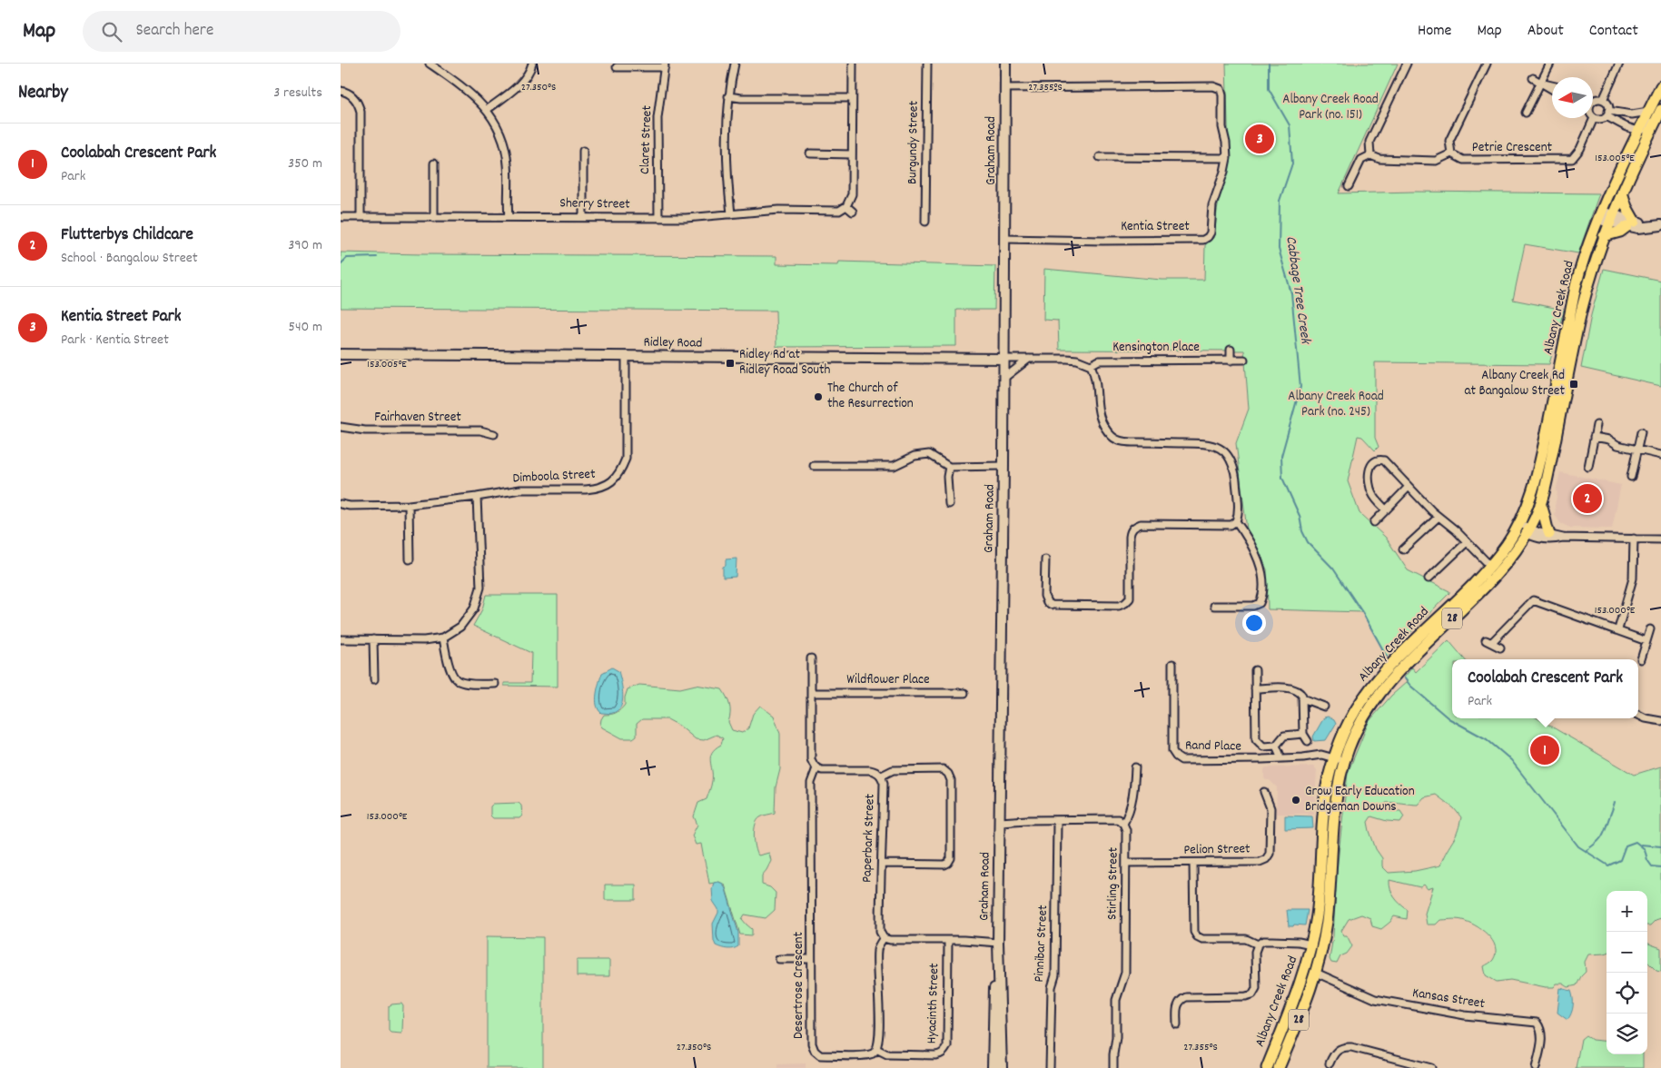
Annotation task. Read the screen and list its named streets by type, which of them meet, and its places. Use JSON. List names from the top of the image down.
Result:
{
  "streets": {
    "main road": ["Albany Creek Road", "28"],
    "street": [
      "Claret Street",
      "Burgundy Street",
      "Petrie Crescent",
      "Graham Road",
      "Sherry Street",
      "Kentia Street",
      "Ridley Road",
      "Kensington Place",
      "Fairhaven Street",
      "Dimboola Street",
      "Wildflower Place",
      "Rand Place",
      "Paperbark Street",
      "Pelion Street",
      "Stirling Street",
      "Pinnibar Street",
      "Desertrose Crescent",
      "Kansas Street",
      "Hyacinth Street"
    ]
  },
  "crossings": [
    ["Claret Street", "Sherry Street"],
    ["Graham Road", "Kentia Street"],
    ["Graham Road", "Ridley Road"],
    ["Graham Road", "Kensington Place"],
    ["Albany Creek Road", "Rand Place"],
    ["Albany Creek Road", "Kansas Street"],
    ["Ridley Road", "Kensington Place"],
    ["Ridley Road", "Dimboola Street"],
    ["Paperbark Street", "Desertrose Crescent"],
    ["Pelion Street", "Stirling Street"],
    ["Desertrose Crescent", "Hyacinth Street"]
  ],
  "water": ["Cabbage Tree Creek"],
  "parks": ["Albany Creek Road Park (no. 151)", "Albany Creek Road Park (no. 245)"],
  "places": {
    "transit": ["Ridley Rd at Ridley Road South", "Albany Creek Rd at Bangalow Street"],
    "other": ["The Church of the Resurrection", "Grow Early Education Bridgeman Downs"]
  },
  "north": "left",
  "page": {
    "header": "Map",
    "search": "Search here",
    "nav": [
      "Home",
      "Map",
      "About",
      "Contact"
    ],
    "heading": ["Nearby", "3 results"],
    "list": [
      {
        "mark": "1",
        "name": "Coolabah Crescent Park",
        "note": "Park",
        "value": "350 m"
      },
      {
        "mark": "2",
        "name": "Flutterbys Childcare",
        "note": "School · Bangalow Street",
        "value": "390 m"
      },
      {
        "mark": "3",
        "name": "Kentia Street Park",
        "note": "Park · Kentia Street",
        "value": "540 m"
      }
    ],
    "pins": ["3", "2", "1"],
    "popup": ["Coolabah Crescent Park", "Park"],
    "map_buttons": ["+", "−"]
  },
  "coordinates": [
    "27.350°S",
    "27.355°S",
    "153.005°E",
    "153.000°E"
  ]
}
